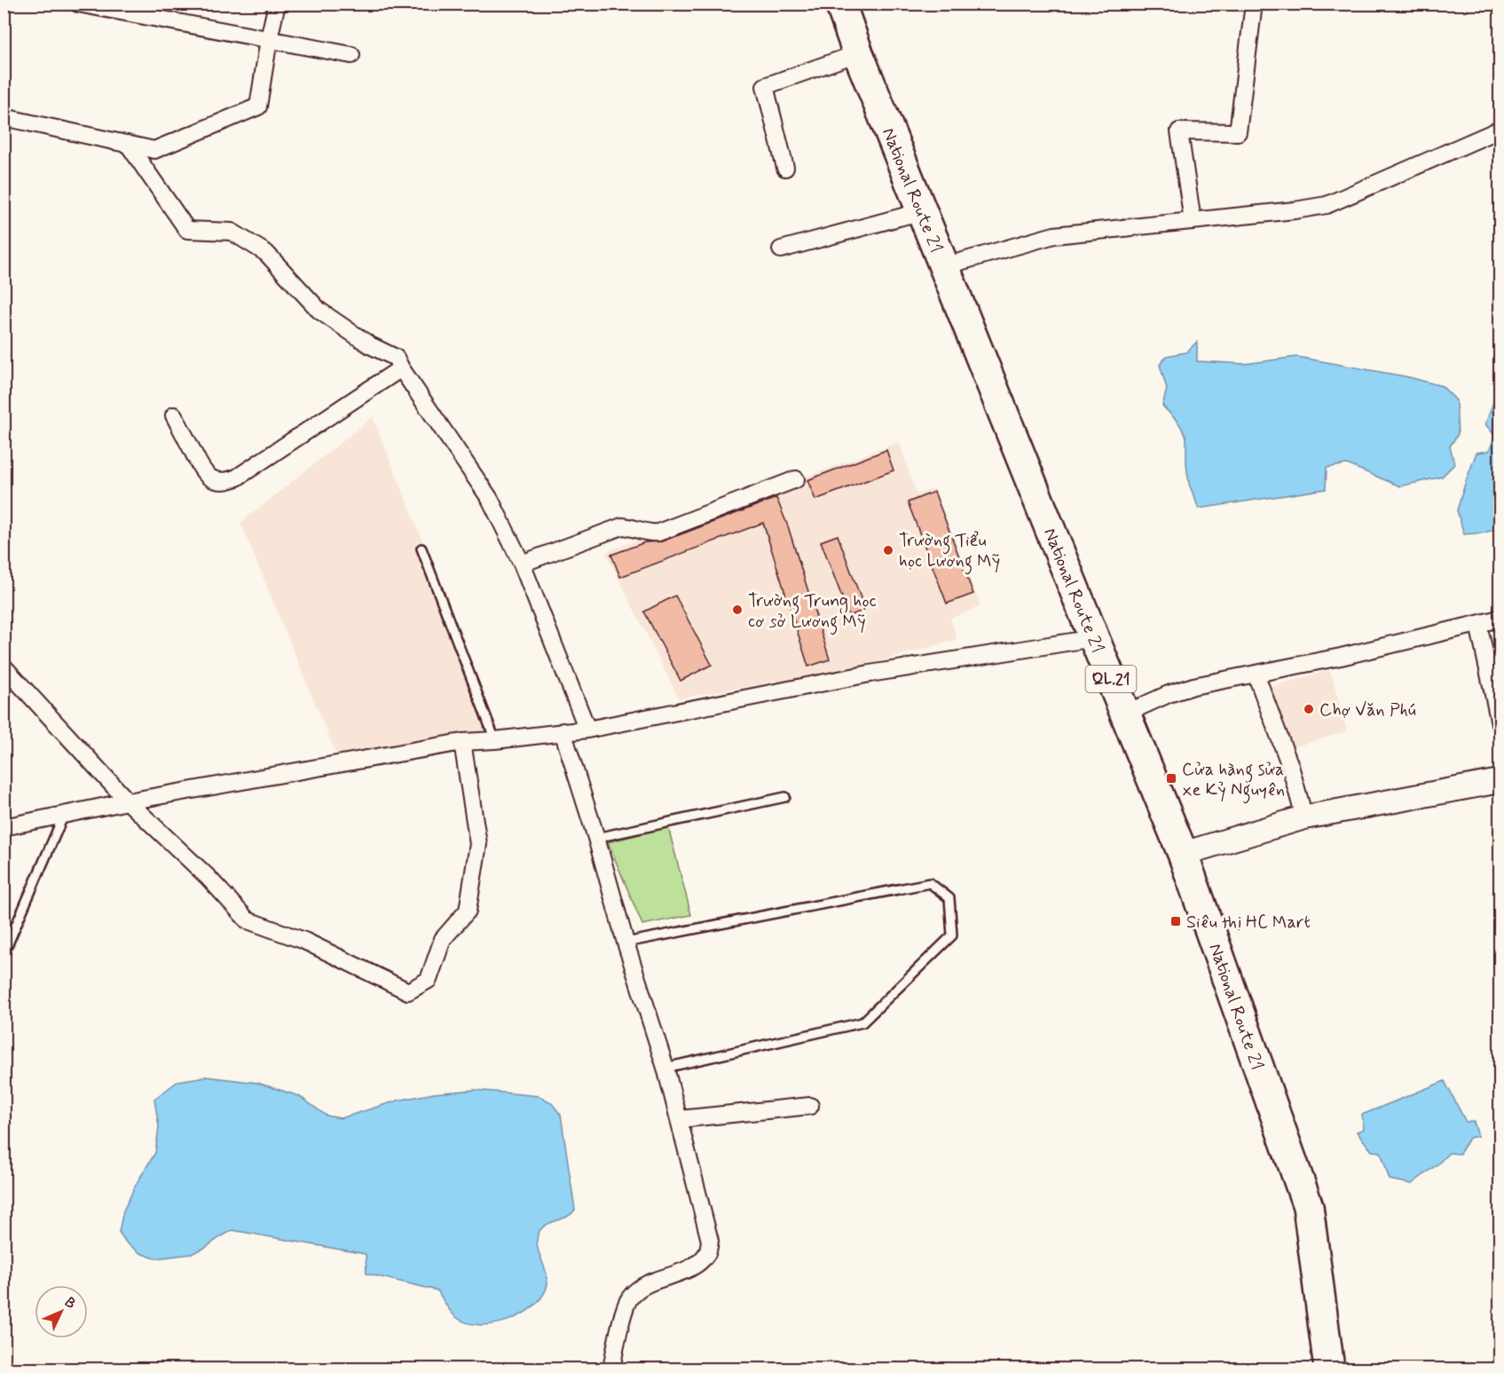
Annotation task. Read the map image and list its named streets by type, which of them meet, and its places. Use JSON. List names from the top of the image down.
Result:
{
  "streets": {
    "highway": ["National Route 21", "QL.21"]
  },
  "places": {
    "other": ["Trường Tiểu học Lương Mỹ", "Trường Trung học cơ sở Lương Mỹ", "Chợ Văn Phú"],
    "transit": ["Cửa hàng sửa xe Kỷ Nguyên", "Siêu thị HC Mart"]
  },
  "north": "top right"
}
